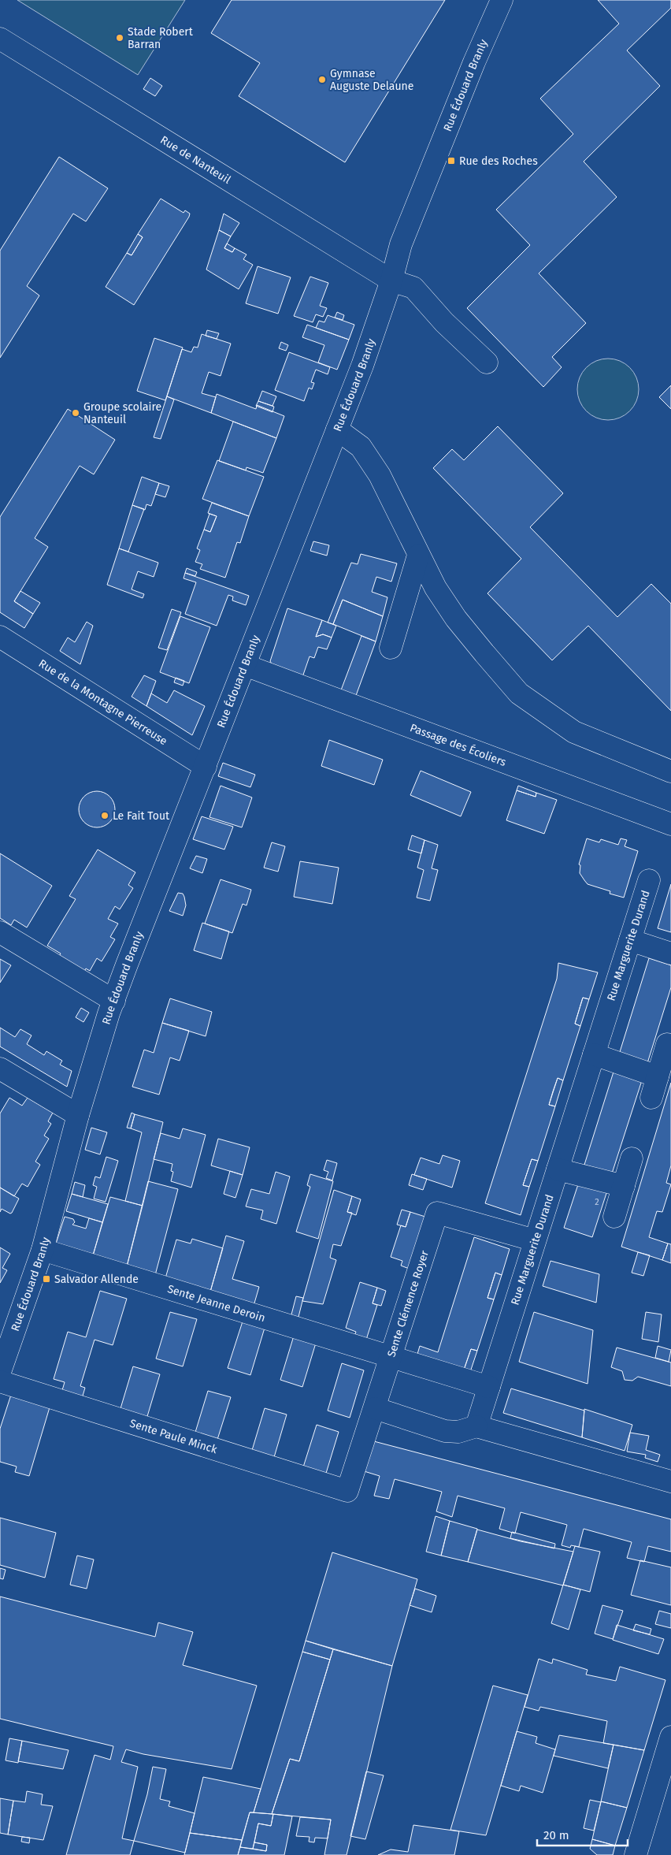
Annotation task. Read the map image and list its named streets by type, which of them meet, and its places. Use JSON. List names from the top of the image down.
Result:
{
  "streets": {
    "street": [
      "Rue Édouard Branly",
      "Rue de Nanteuil",
      "Rue de la Montagne Pierreuse",
      "Passage des Écoliers",
      "Rue Marguerite Durand",
      "Sente Jeanne Deroin",
      "Sente Clémence Royer",
      "Sente Paule Minck"
    ]
  },
  "crossings": [
    ["Rue Édouard Branly", "Rue de Nanteuil"],
    ["Rue Édouard Branly", "Rue de la Montagne Pierreuse"],
    ["Rue Édouard Branly", "Passage des Écoliers"],
    ["Rue Édouard Branly", "Sente Jeanne Deroin"],
    ["Rue Marguerite Durand", "Sente Jeanne Deroin"],
    ["Rue Marguerite Durand", "Sente Clémence Royer"],
    ["Sente Jeanne Deroin", "Sente Clémence Royer"],
    ["Sente Clémence Royer", "Sente Paule Minck"]
  ],
  "places": {
    "other": [
      "Stade Robert Barran",
      "Gymnase Auguste Delaune",
      "Groupe scolaire Nanteuil",
      "Le Fait Tout"
    ],
    "transit": ["Rue des Roches", "Salvador Allende"]
  },
  "house_numbers": ["2"],
  "scale_bar": "20 m"
}
